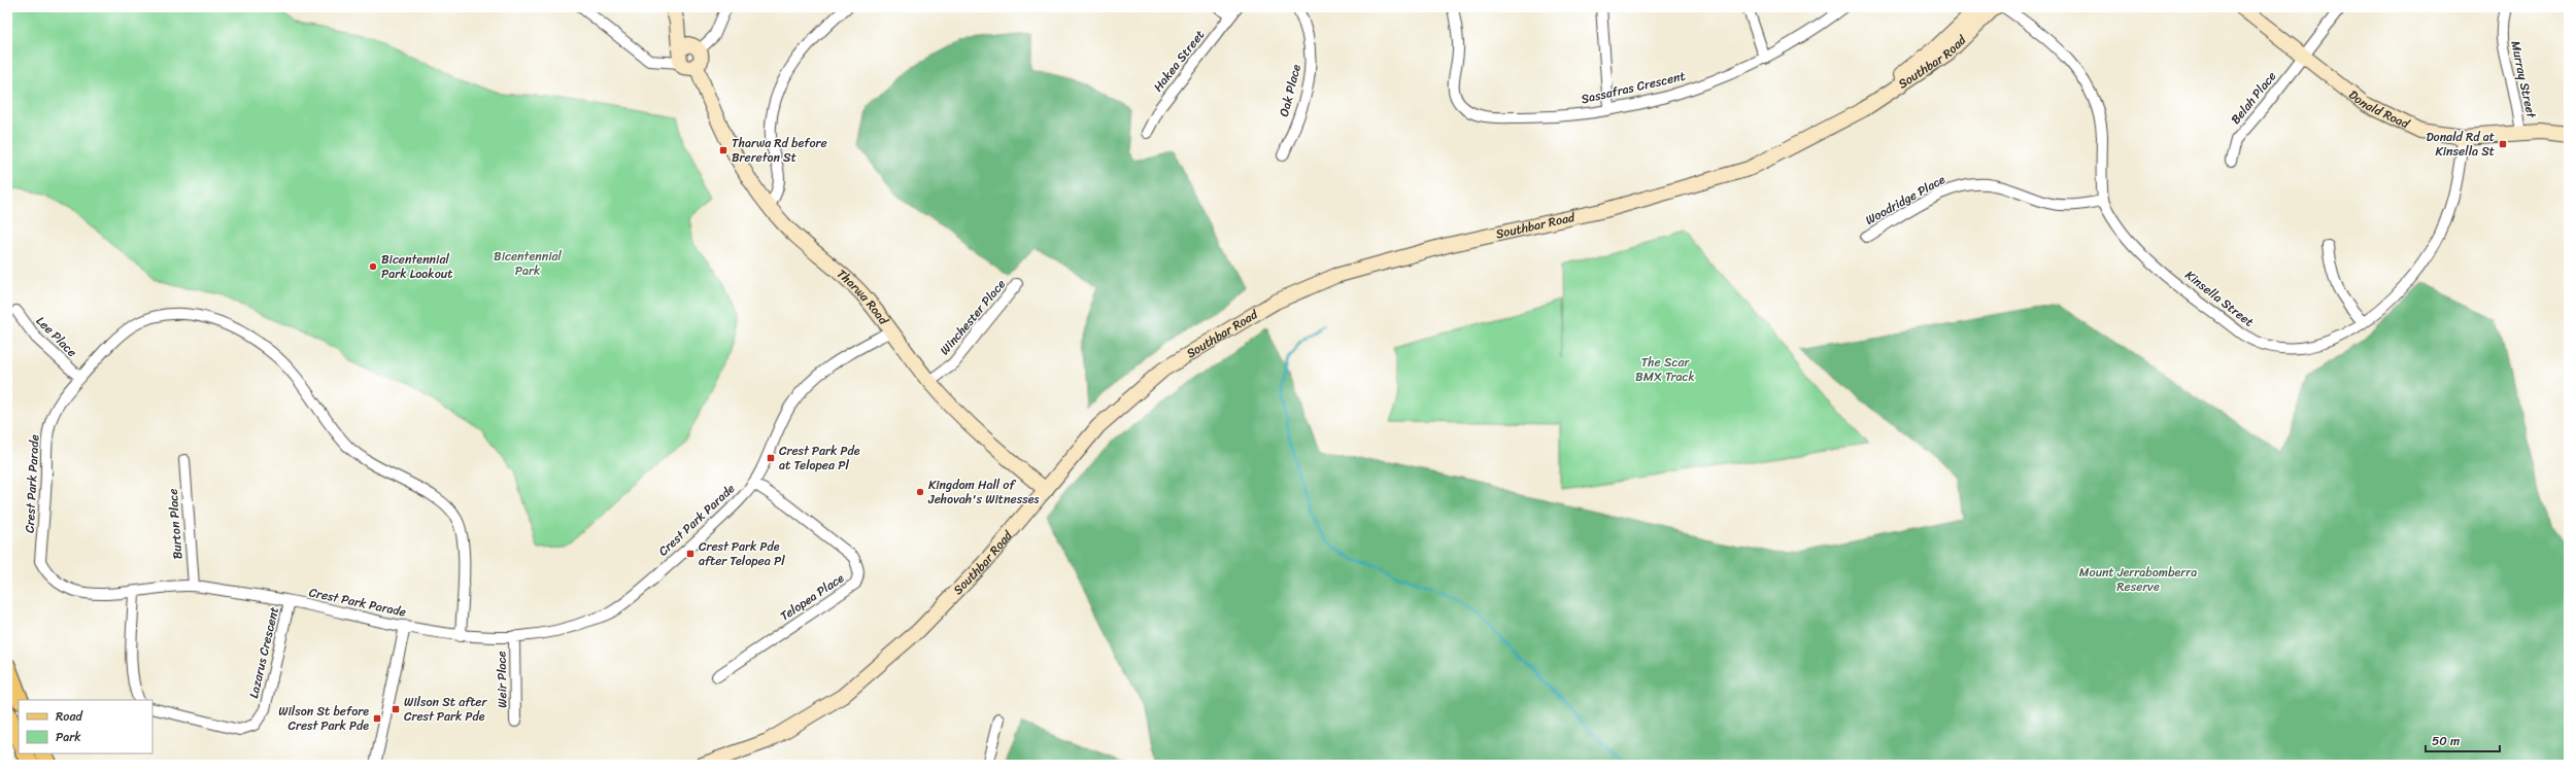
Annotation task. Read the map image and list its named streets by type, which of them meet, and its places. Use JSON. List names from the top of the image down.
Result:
{
  "streets": {
    "main road": ["Southbar Road", "Donald Road", "Tharwa Road"],
    "street": [
      "Hakea Street",
      "Murray Street",
      "Sassafras Crescent",
      "Oak Place",
      "Belah Place",
      "Woodridge Place",
      "Kinsella Street",
      "Winchester Place",
      "Lee Place",
      "Crest Park Parade",
      "Burton Place",
      "Telopea Place",
      "Lazarus Crescent",
      "Weir Place"
    ]
  },
  "crossings": [
    ["Southbar Road", "Tharwa Road"],
    ["Murray Street", "Donald Road"],
    ["Belah Place", "Donald Road"],
    ["Donald Road", "Kinsella Street"],
    ["Woodridge Place", "Kinsella Street"],
    ["Tharwa Road", "Winchester Place"],
    ["Tharwa Road", "Crest Park Parade"],
    ["Lee Place", "Crest Park Parade"],
    ["Crest Park Parade", "Burton Place"],
    ["Crest Park Parade", "Telopea Place"],
    ["Crest Park Parade", "Lazarus Crescent"],
    ["Crest Park Parade", "Weir Place"]
  ],
  "parks": ["Bicentennial Park", "The Scar BMX Track", "Mount Jerrabomberra Reserve"],
  "places": {
    "transit": [
      "Donald Rd at Kinsella St",
      "Tharwa Rd before Brereton St",
      "Crest Park Pde at Telopea Pl",
      "Crest Park Pde after Telopea Pl",
      "Wilson St after Crest Park Pde",
      "Wilson St before Crest Park Pde"
    ],
    "other": ["Bicentennial Park Lookout", "Kingdom Hall of Jehovah's Witnesses"]
  },
  "legend": ["Road", "Park"],
  "scale_bar": "50 m"
}
